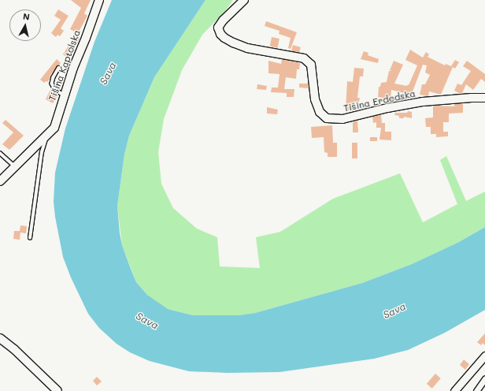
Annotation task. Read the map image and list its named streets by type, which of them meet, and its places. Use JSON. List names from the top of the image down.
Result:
{
  "streets": {
    "main road": ["Tišina Kaptolska", "Tišina Erdedska"]
  },
  "water": ["Sava"],
  "north": "top"
}
